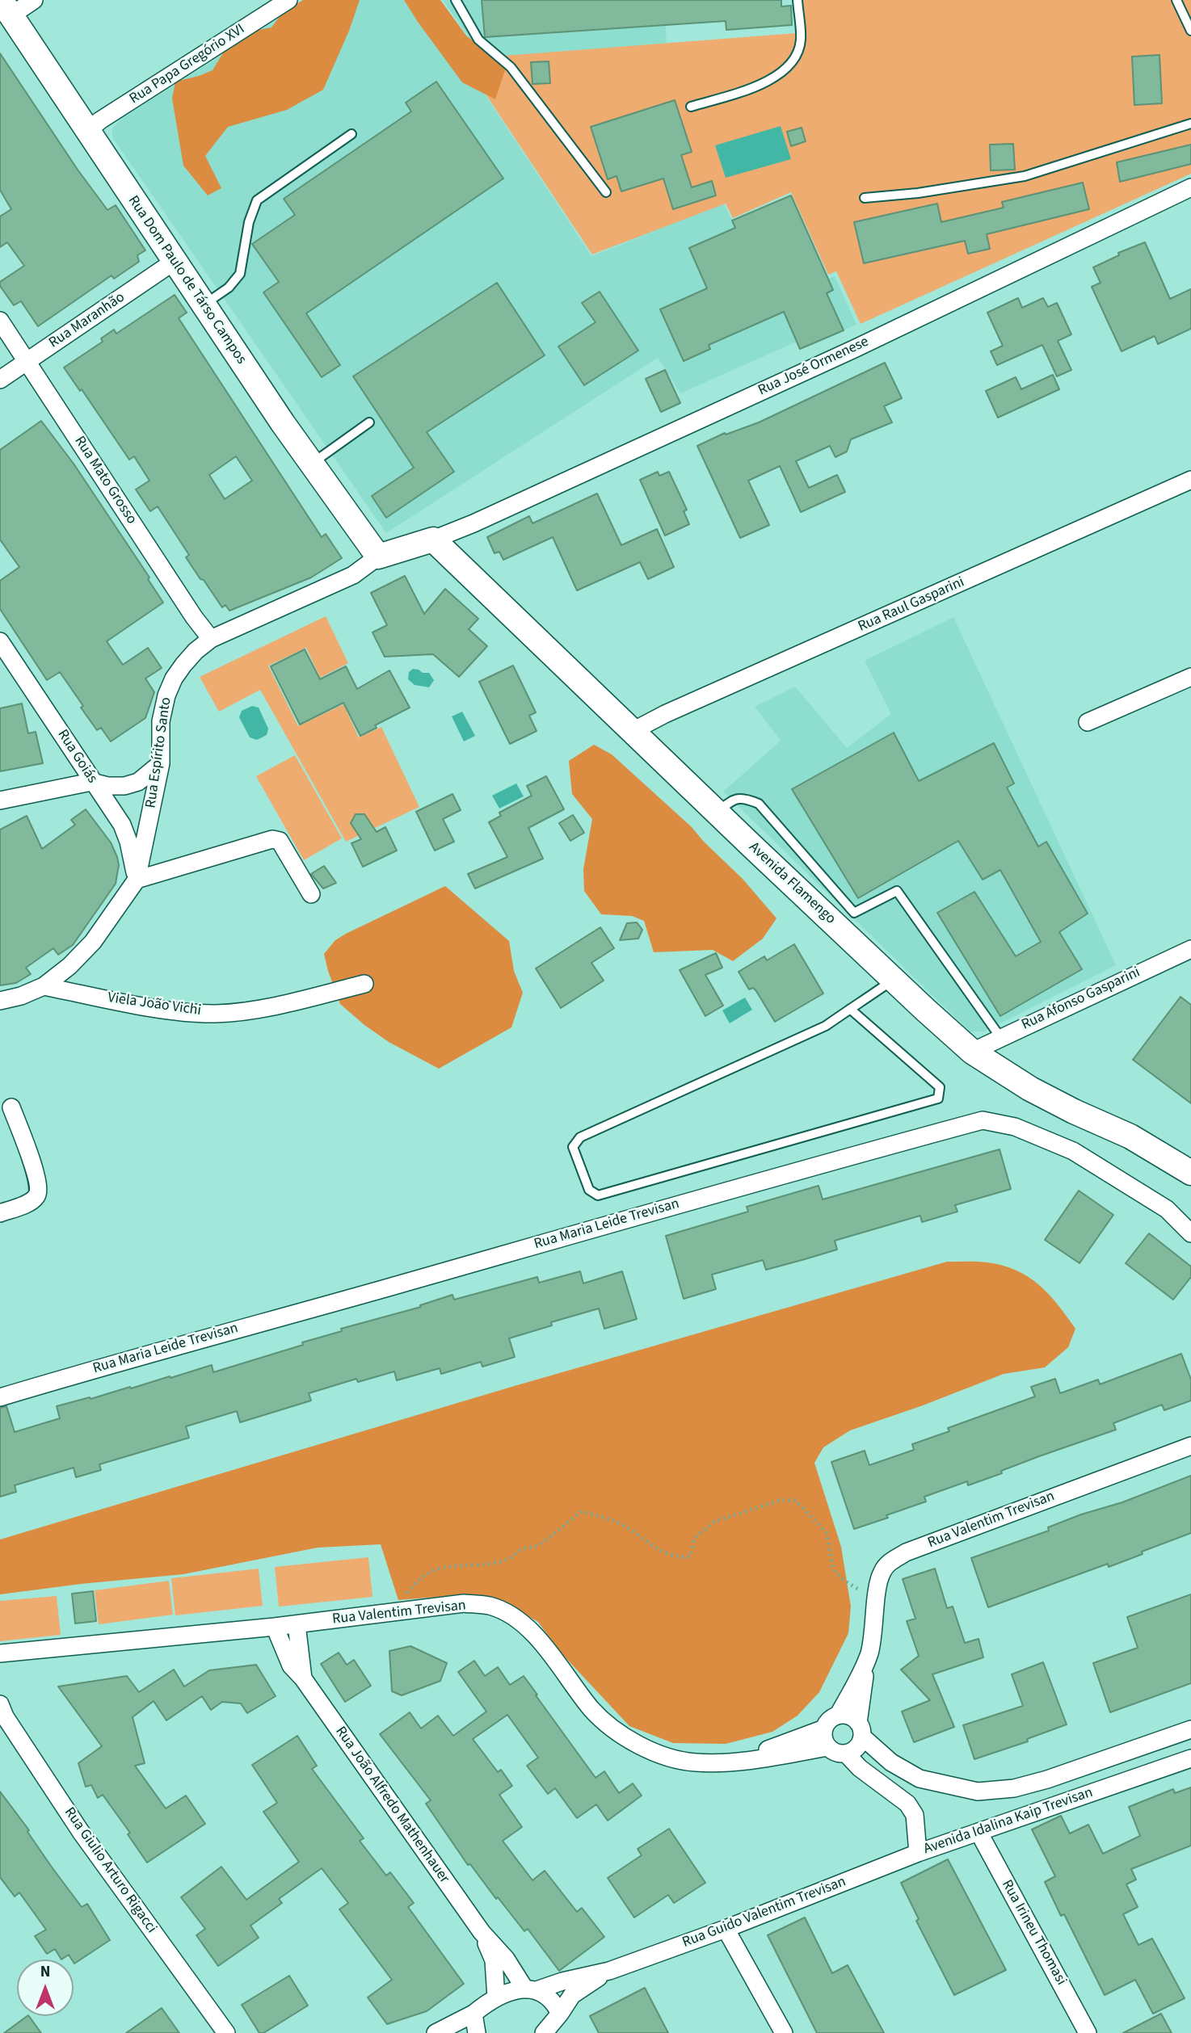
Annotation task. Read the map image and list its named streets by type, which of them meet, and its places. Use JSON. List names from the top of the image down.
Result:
{
  "streets": {
    "street": [
      "Rua Papa Gregório XVI",
      "Rua Dom Paulo de Társo Campos",
      "Rua Maranhão",
      "Rua José Ormenese",
      "Rua Mato Grosso",
      "Rua Raul Gasparini",
      "Rua Espírito Santo",
      "Rua Goiás",
      "Avenida Flamengo",
      "Rua Afonso Gasparini",
      "Viela João Vichi",
      "Rua Maria Leide Trevisan",
      "Rua Valentim Trevisan",
      "Rua João Alfredo Mathenhauer",
      "Avenida Idalina Kaip Trevisan",
      "Rua Giulio Arturo Rigacci",
      "Rua Guido Valentim Trevisan",
      "Rua Irineu Thomasi"
    ]
  },
  "crossings": [
    ["Rua Papa Gregório XVI", "Rua Dom Paulo de Társo Campos"],
    ["Rua Dom Paulo de Társo Campos", "Rua Maranhão"],
    ["Rua Dom Paulo de Társo Campos", "Rua Espírito Santo"],
    ["Rua Maranhão", "Rua Mato Grosso"],
    ["Rua José Ormenese", "Avenida Flamengo"],
    ["Rua Mato Grosso", "Rua Espírito Santo"],
    ["Rua Raul Gasparini", "Avenida Flamengo"],
    ["Rua Espírito Santo", "Rua Goiás"],
    ["Rua Espírito Santo", "Viela João Vichi"],
    ["Avenida Flamengo", "Rua Afonso Gasparini"],
    ["Rua Valentim Trevisan", "Rua João Alfredo Mathenhauer"],
    ["Rua Valentim Trevisan", "Avenida Idalina Kaip Trevisan"],
    ["Rua João Alfredo Mathenhauer", "Rua Guido Valentim Trevisan"],
    ["Avenida Idalina Kaip Trevisan", "Rua Guido Valentim Trevisan"],
    ["Avenida Idalina Kaip Trevisan", "Rua Irineu Thomasi"]
  ],
  "north": "top"
}
